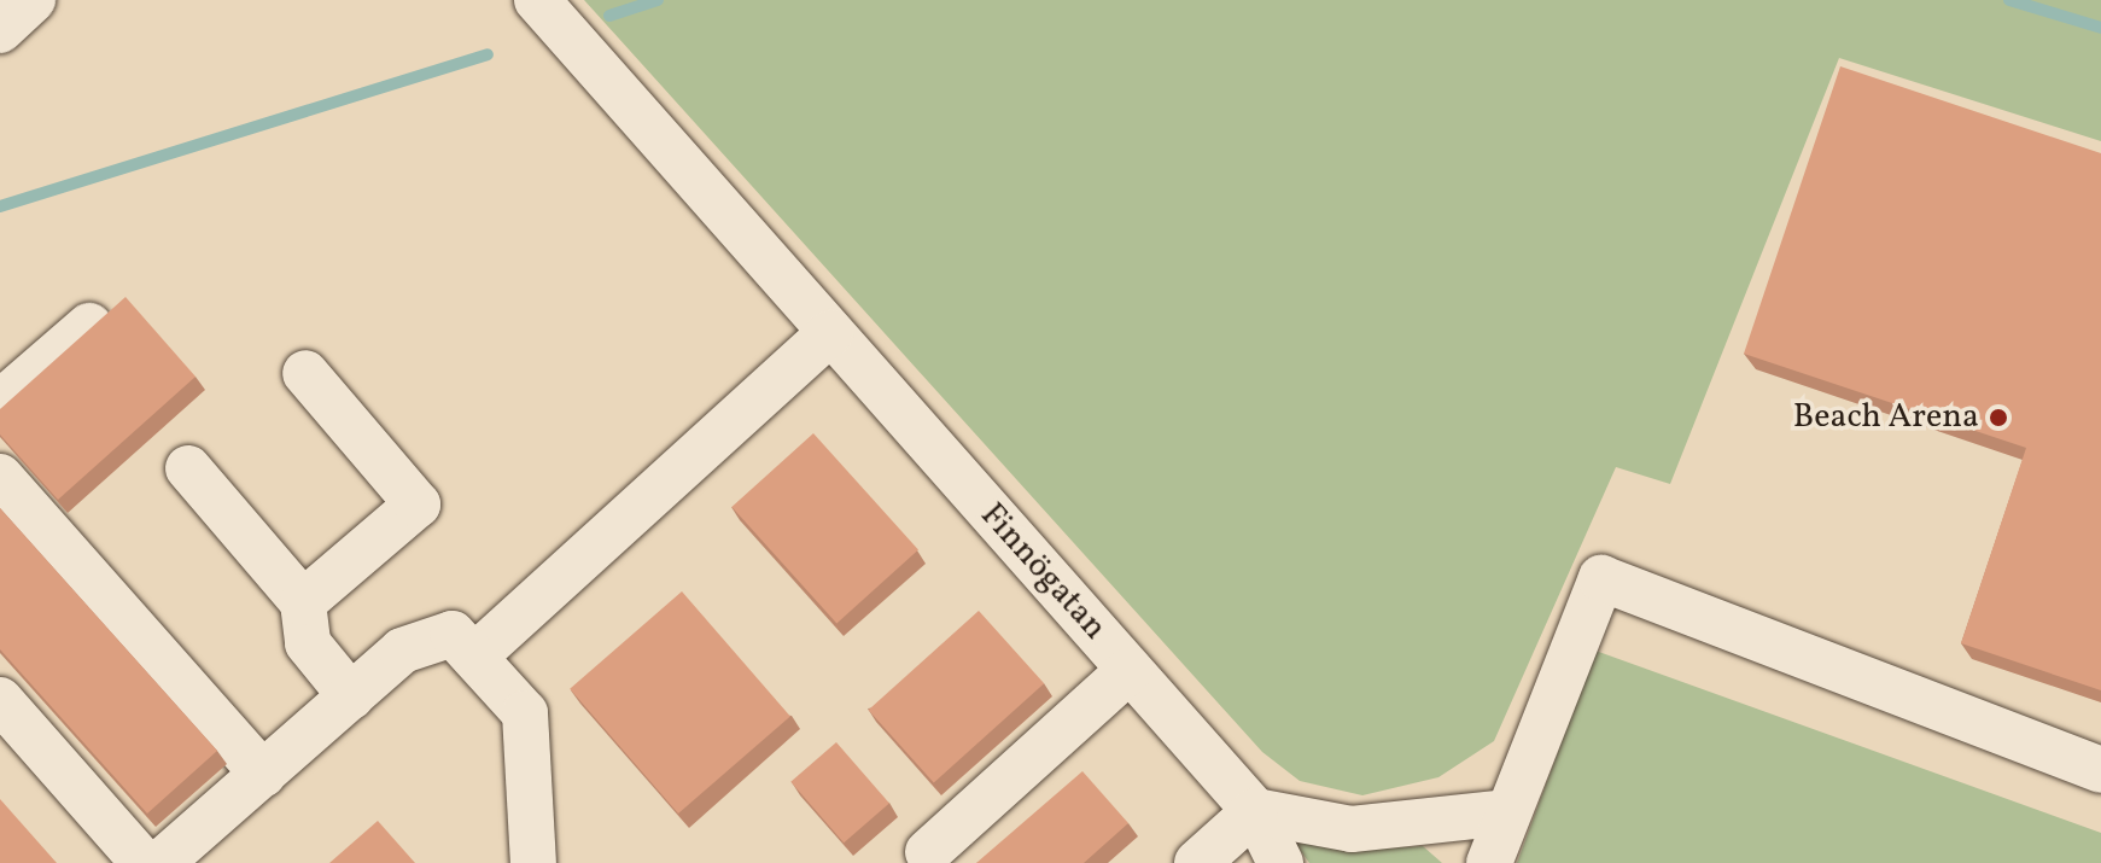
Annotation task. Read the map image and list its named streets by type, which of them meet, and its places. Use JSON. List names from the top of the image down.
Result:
{
  "streets": {
    "street": ["Finnögatan"]
  },
  "places": ["Beach Arena"]
}
